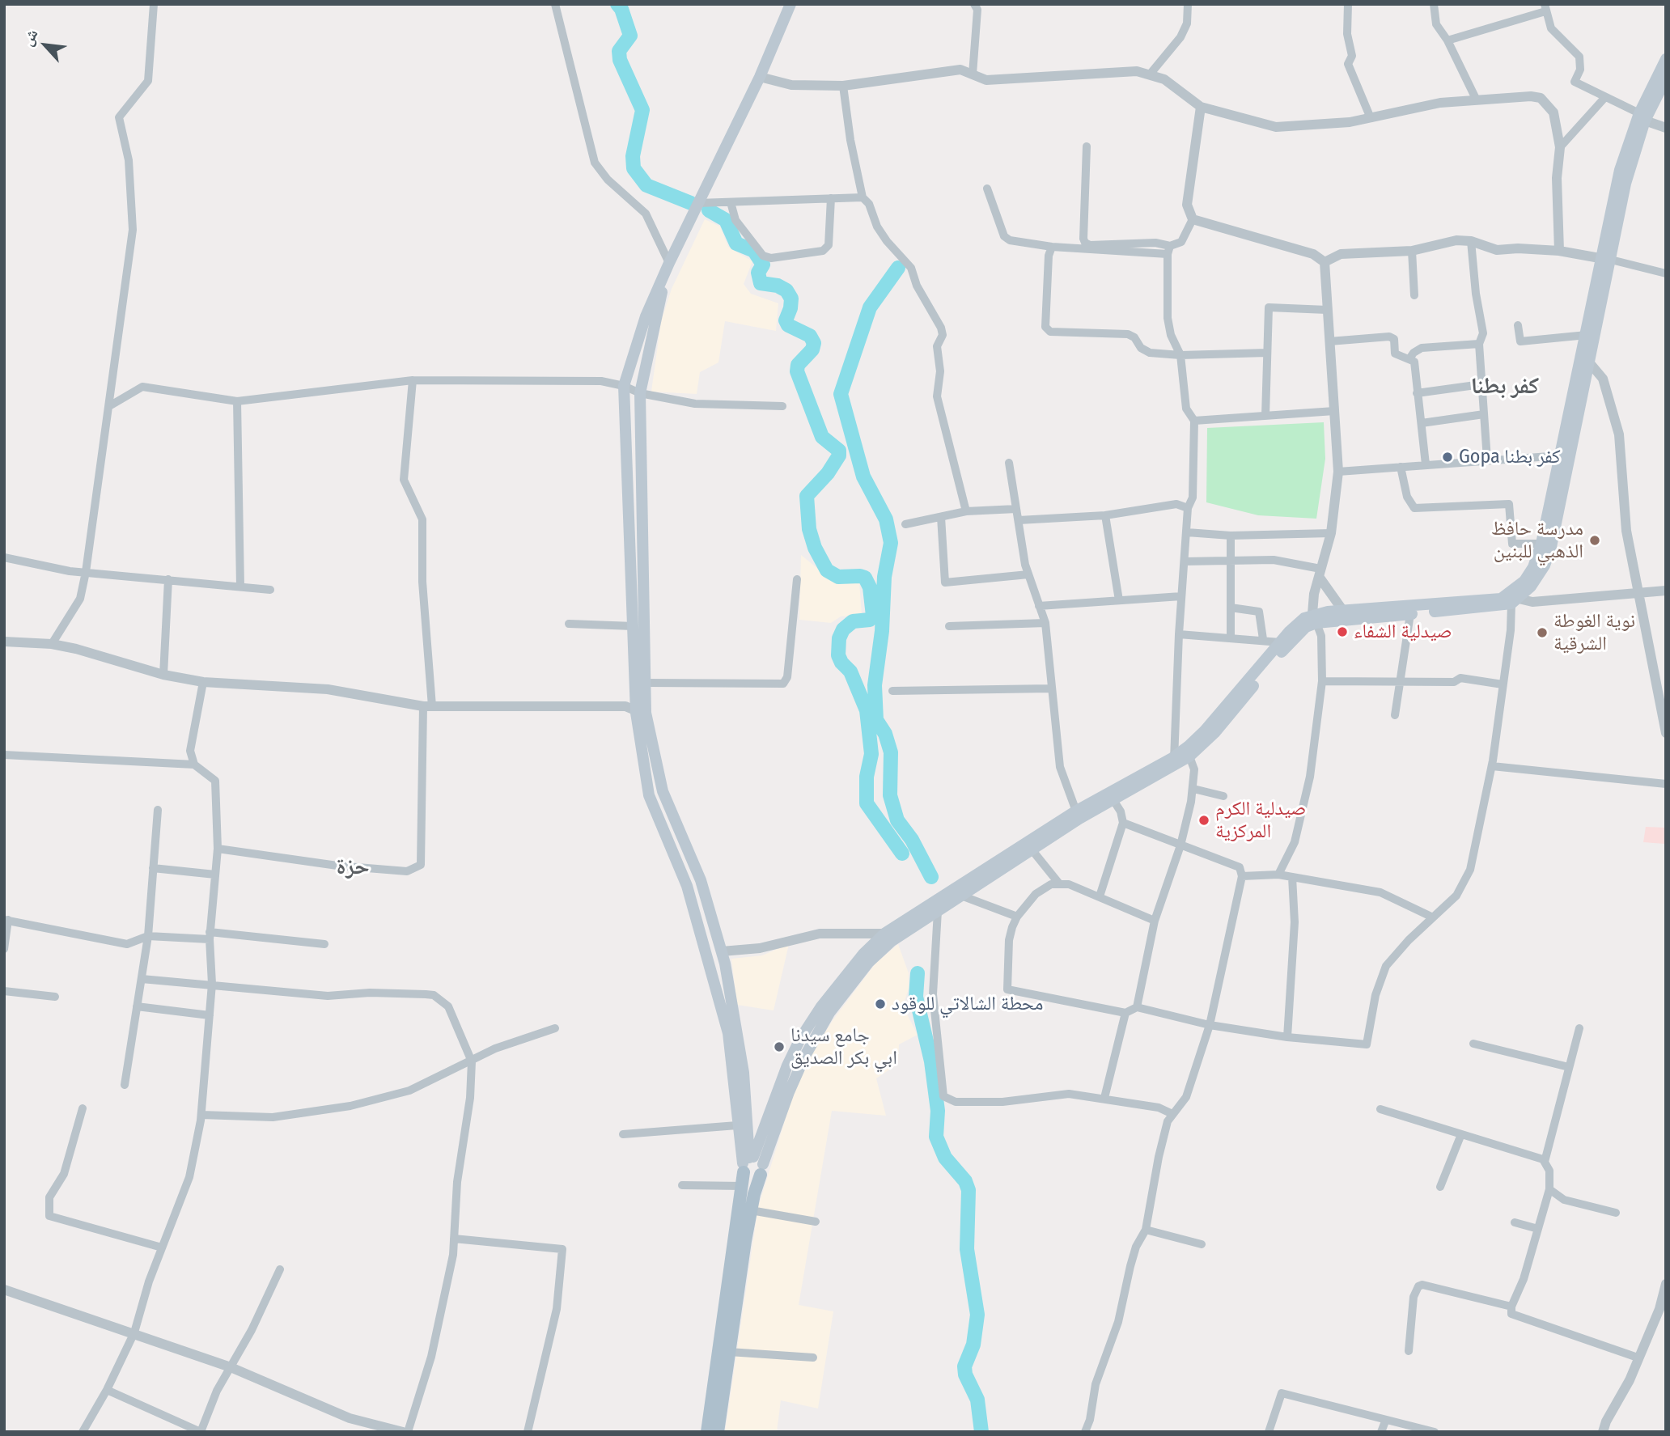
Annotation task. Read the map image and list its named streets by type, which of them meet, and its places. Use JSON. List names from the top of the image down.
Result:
{
  "districts": ["كفر بطنا", "حزة"],
  "places": [
    "Gopa كفر بطنا",
    "مدرسة حافظ الذهبي للبنين",
    "صيدلية الشفاء",
    "نوية الغوطة الشرقية",
    "صيدلية الكرم المركزية",
    "محطة الشالاتي للوقود",
    "جامع سيدنا ابي بكر الصديق"
  ],
  "north": "top left"
}
